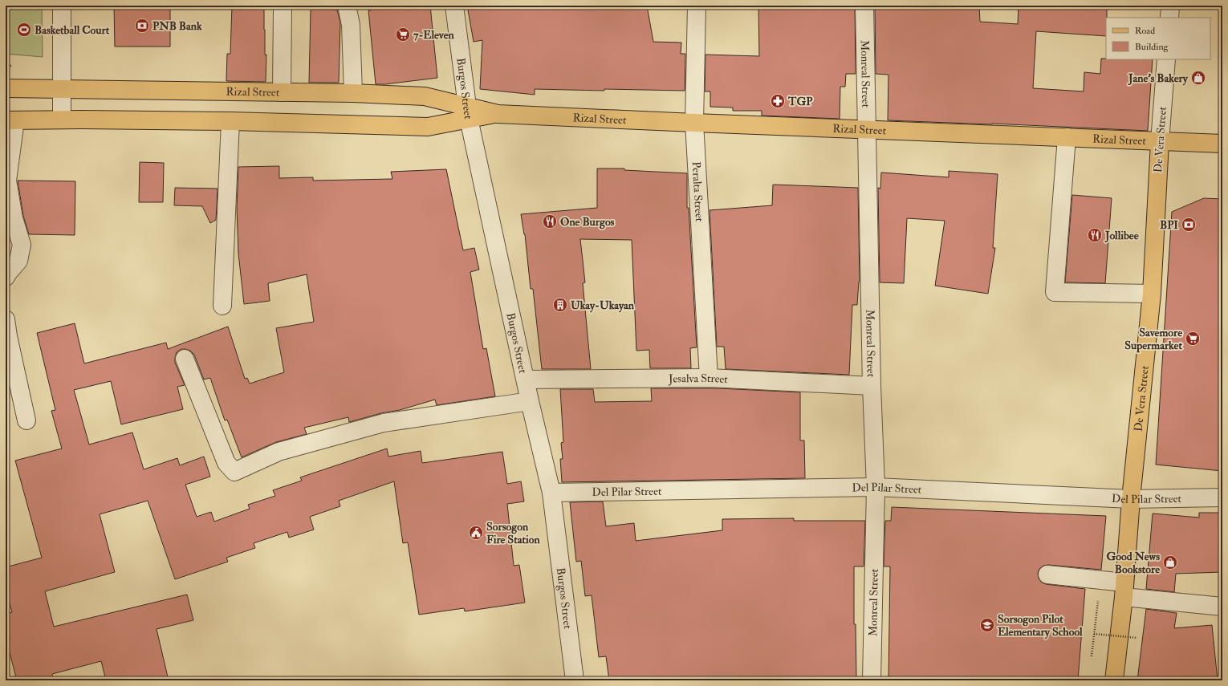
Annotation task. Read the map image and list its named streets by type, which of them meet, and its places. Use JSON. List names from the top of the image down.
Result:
{
  "streets": {
    "main road": ["Rizal Street", "De Vera Street"],
    "street": [
      "Monreal Street",
      "Burgos Street",
      "Peralta Street",
      "Jesalva Street",
      "Del Pilar Street"
    ]
  },
  "crossings": [
    ["Monreal Street", "Rizal Street"],
    ["Monreal Street", "Jesalva Street"],
    ["Monreal Street", "Del Pilar Street"],
    ["Burgos Street", "Rizal Street"],
    ["Burgos Street", "Jesalva Street"],
    ["Burgos Street", "Del Pilar Street"],
    ["Rizal Street", "De Vera Street"],
    ["Rizal Street", "Peralta Street"],
    ["De Vera Street", "Del Pilar Street"],
    ["Peralta Street", "Jesalva Street"]
  ],
  "places": {
    "bank": ["PNB Bank", "BPI"],
    "sports": ["Basketball Court"],
    "supermarket": ["7-Eleven", "Savemore Supermarket"],
    "shop": ["Jane's Bakery", "Good News Bookstore"],
    "pharmacy": ["TGP"],
    "restaurant": ["One Burgos", "Jollibee"],
    "building": ["Ukay-Ukayan"],
    "public building": ["Sorsogon Fire Station"],
    "school or university": ["Sorsogon Pilot Elementary School"]
  },
  "legend": ["Road", "Building"]
}
